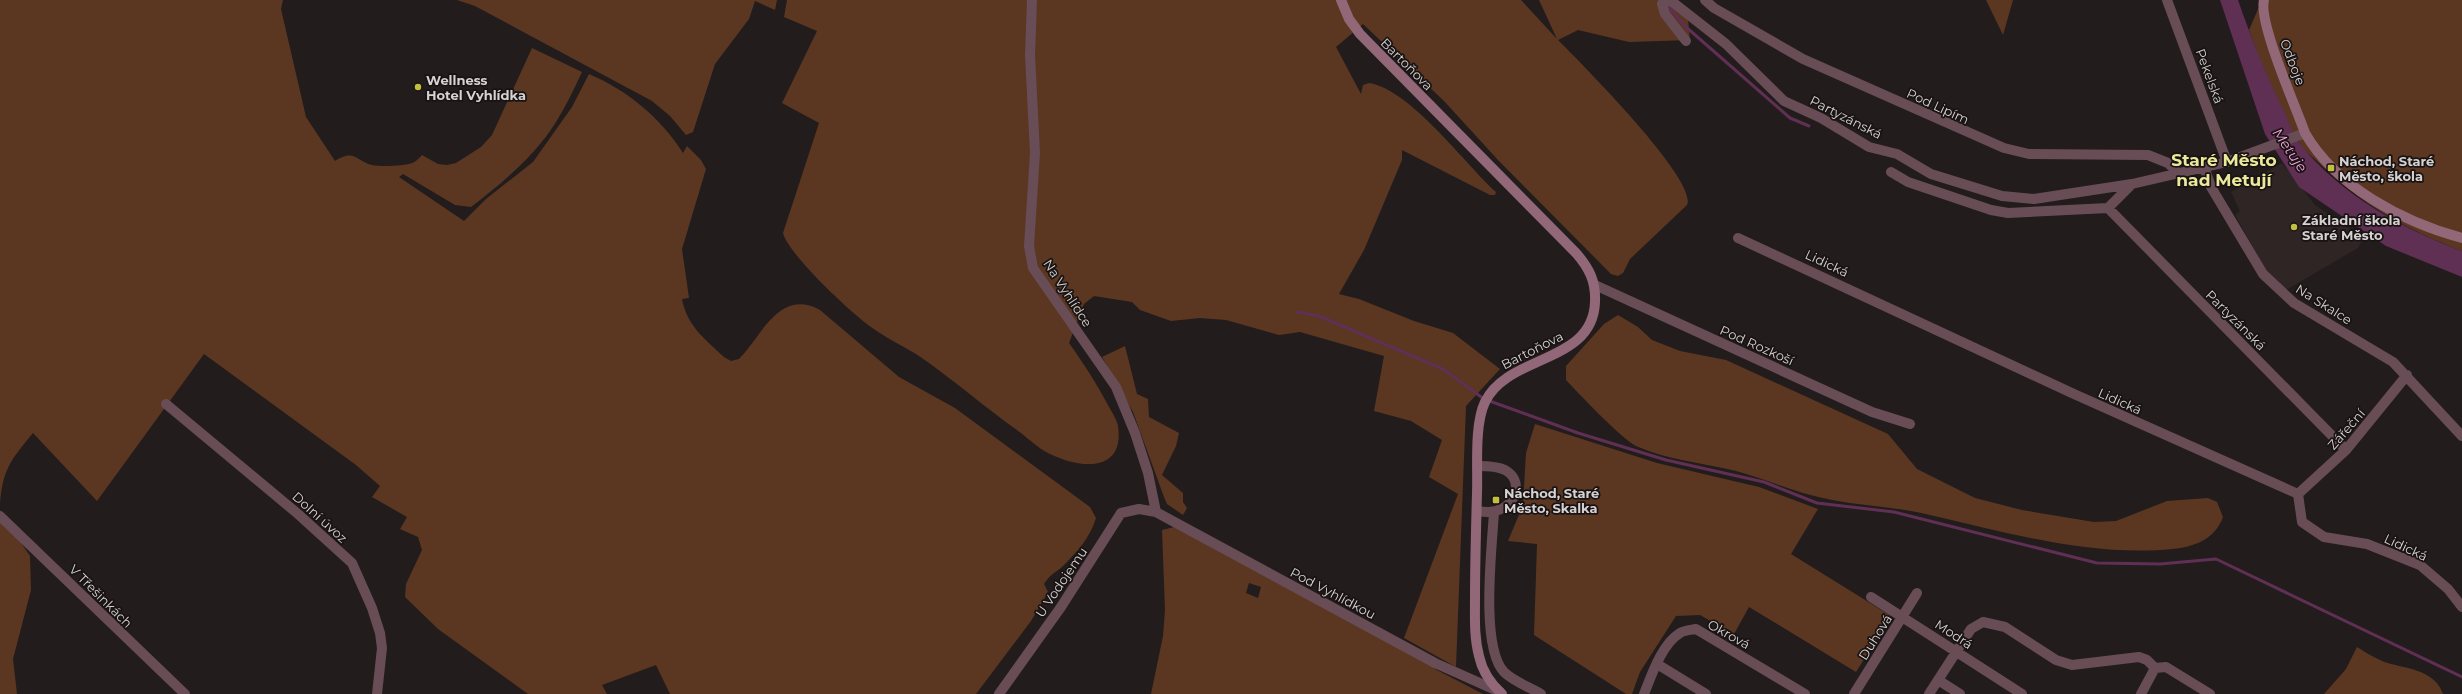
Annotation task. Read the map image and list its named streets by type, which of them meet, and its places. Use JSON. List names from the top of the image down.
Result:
{
  "streets": {
    "street": [
      "Odboje",
      "Bartoňova",
      "Pekelská",
      "Pod Lipím",
      "Partyzánská",
      "Lidická",
      "Na Vyhlídce",
      "Na Skalce",
      "Pod Rozkoší",
      "Zářeční",
      "Dolní úvoz",
      "U Vodojemu",
      "Pod Vyhlídkou",
      "V Třešinkách",
      "Okrová",
      "Modrá",
      "Duhová"
    ]
  },
  "crossings": [
    ["Bartoňova", "Pod Rozkoší"],
    ["Bartoňova", "Pod Vyhlídkou"],
    ["Partyzánská", "Zářeční"],
    ["Lidická", "Zářeční"],
    ["Na Vyhlídce", "U Vodojemu"],
    ["Na Vyhlídce", "Pod Vyhlídkou"],
    ["Na Skalce", "Zářeční"],
    ["U Vodojemu", "Pod Vyhlídkou"],
    ["Modrá", "Duhová"]
  ],
  "districts": ["Staré Město nad Metují"],
  "water": ["Metuje"],
  "places": {
    "other": ["Wellness Hotel Vyhlídka", "Základní škola Staré Město"],
    "transit": ["Náchod, Staré Město, škola", "Náchod, Staré Město, Skalka"]
  }
}
